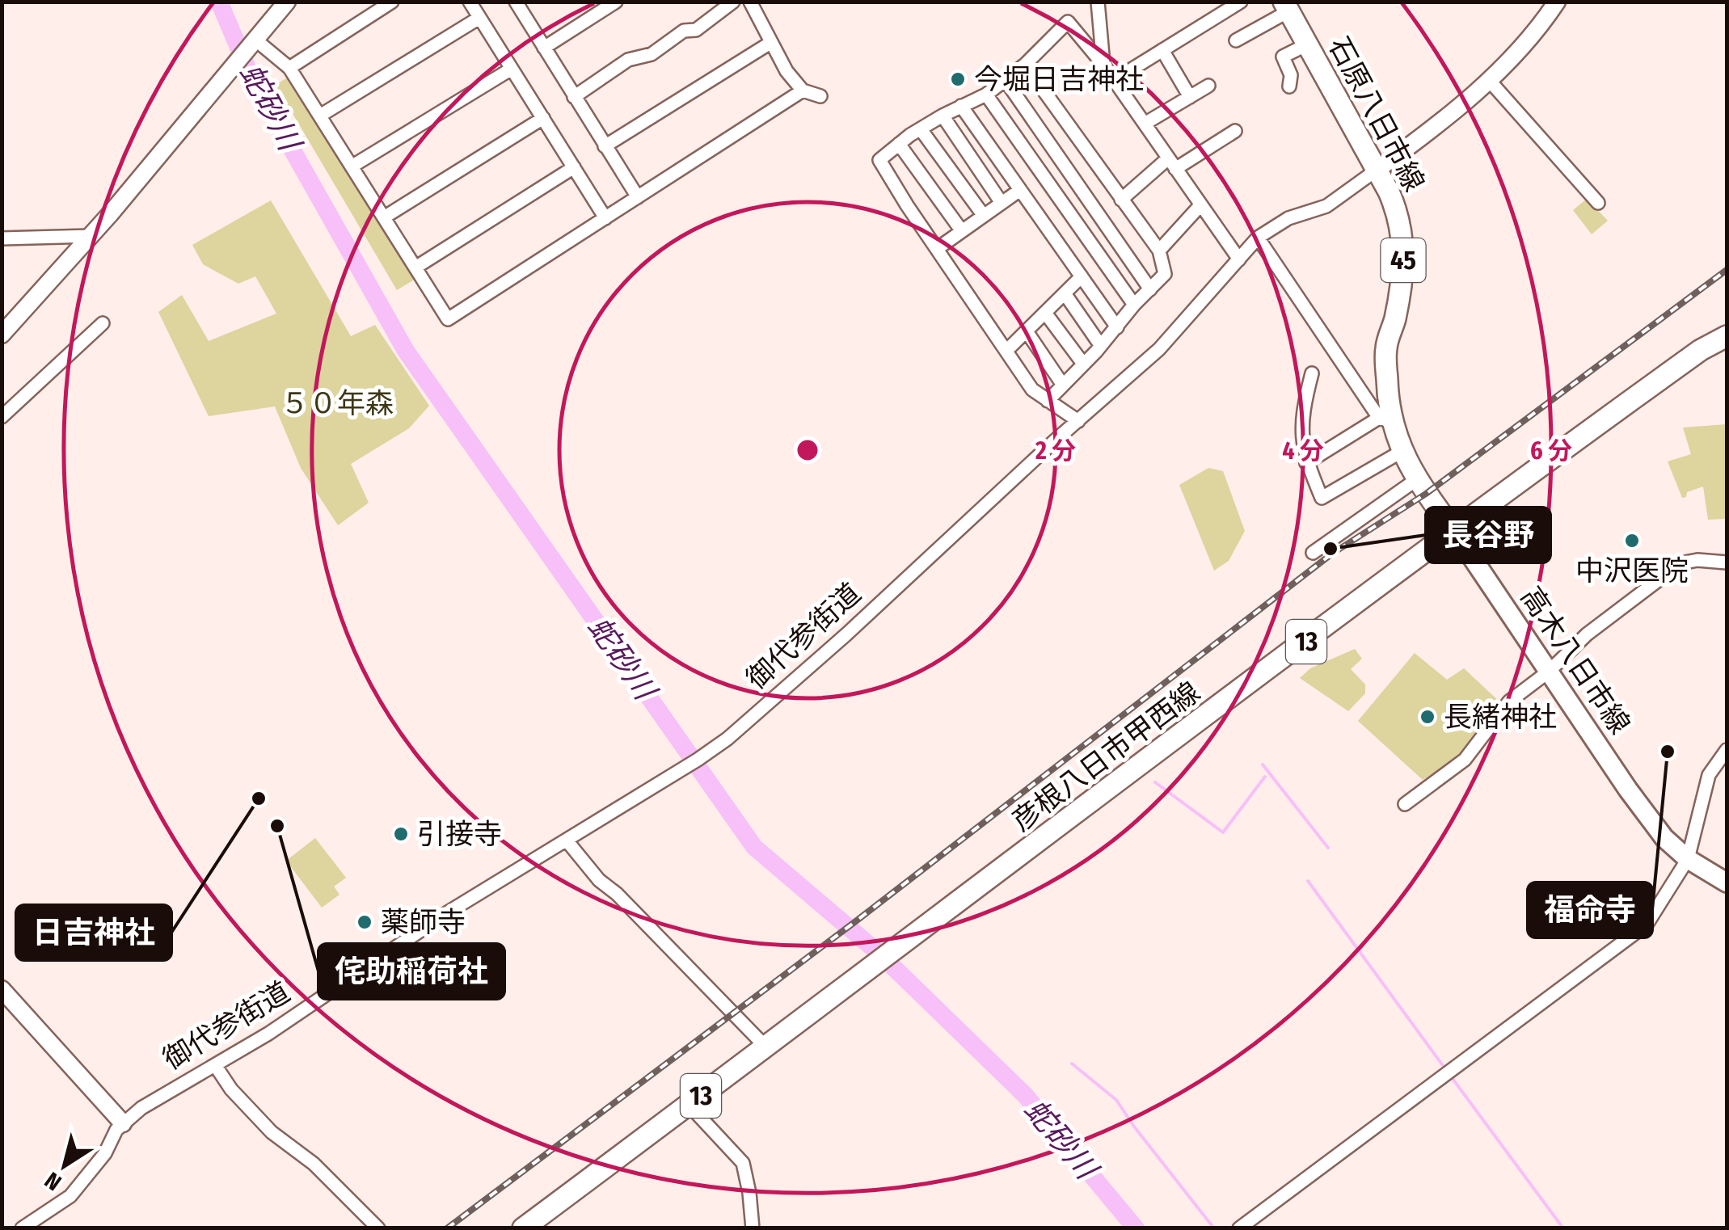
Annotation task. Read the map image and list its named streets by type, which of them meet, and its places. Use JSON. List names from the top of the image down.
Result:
{
  "streets": {
    "main road": [
      "石原八日市線",
      "45",
      "13",
      "高木八日市線",
      "彦根八日市甲西線"
    ],
    "street": ["御代参街道"]
  },
  "crossings": [
    ["石原八日市線", "御代参街道"],
    ["石原八日市線", "高木八日市線"],
    ["石原八日市線", "彦根八日市甲西線"],
    ["高木八日市線", "彦根八日市甲西線"]
  ],
  "water": ["蛇砂川"],
  "parks": ["５０年森"],
  "places": [
    "今堀日吉神社",
    "中沢医院",
    "長谷野",
    "長緒神社",
    "福命寺",
    "日吉神社",
    "侘助稲荷社",
    "引接寺",
    "薬師寺"
  ],
  "north": "bottom left",
  "rings": ["2 分", "4 分", "6 分"]
}
